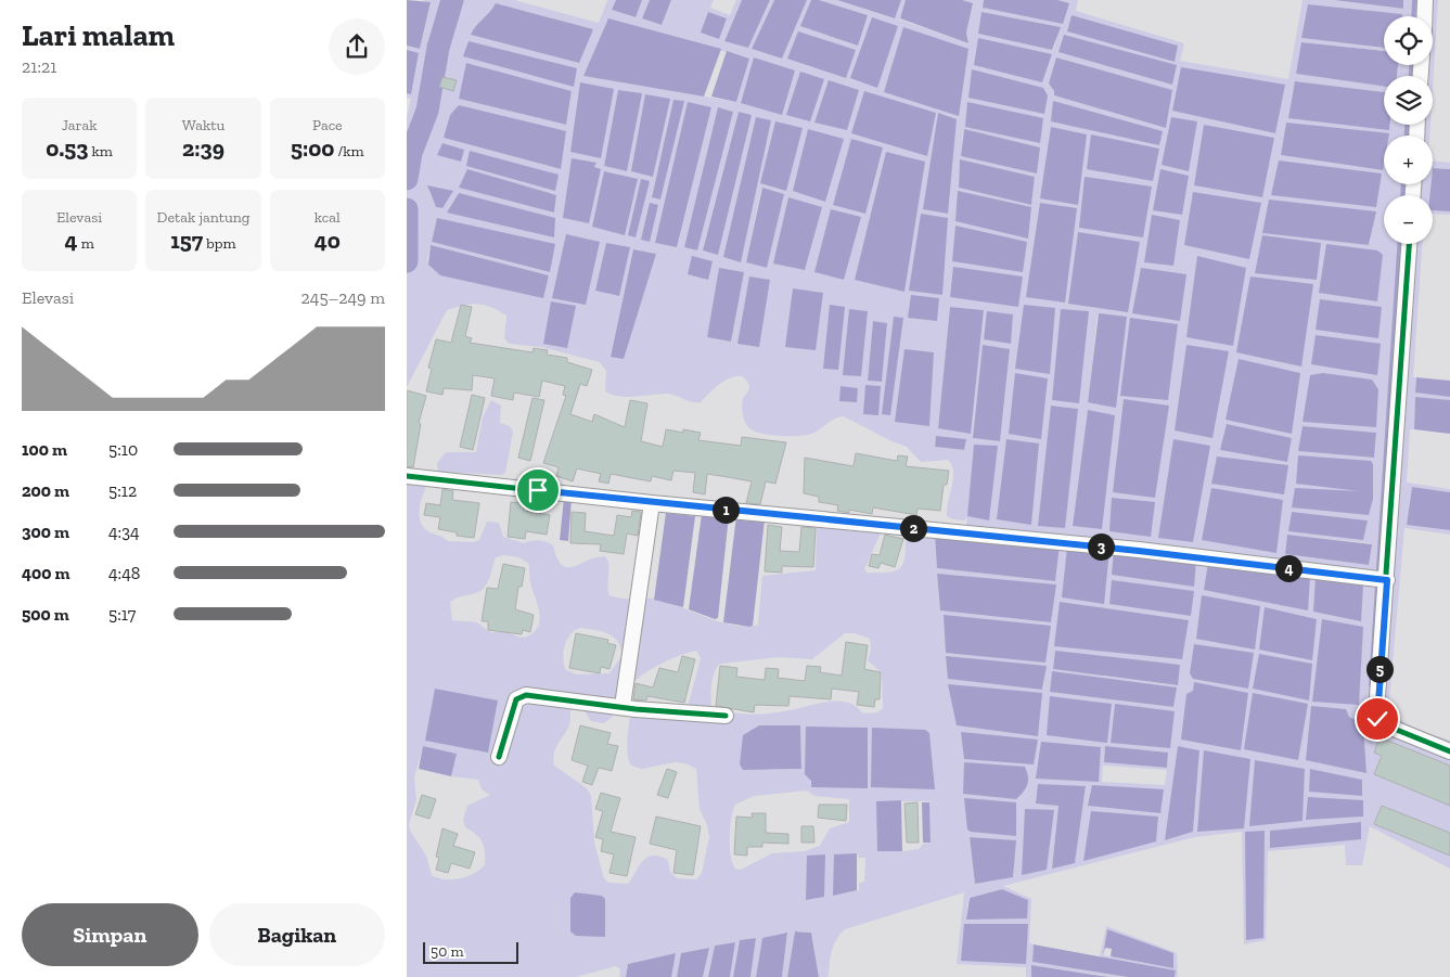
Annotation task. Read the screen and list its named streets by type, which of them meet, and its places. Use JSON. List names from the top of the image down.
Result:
{
  "scale_bar": "50 m",
  "page": {
    "heading": ["Lari malam", "21:21"],
    "map_buttons": ["+", "−"],
    "stats": [
      ["Jarak", "0.53 km"],
      ["Waktu", "2:39"],
      ["Pace", "5:00 /km"],
      ["Elevasi", "4 m"],
      ["Detak jantung", "157 bpm"],
      ["kcal", "40"]
    ],
    "chart": ["Elevasi", "245–249 m"],
    "list": [
      {
        "name": "100 m",
        "note": "5:10"
      },
      {
        "name": "200 m",
        "note": "5:12"
      },
      {
        "name": "300 m",
        "note": "4:34"
      },
      {
        "name": "400 m",
        "note": "4:48"
      },
      {
        "name": "500 m",
        "note": "5:17"
      }
    ],
    "pins": [
      "1",
      "2",
      "3",
      "4",
      "5"
    ],
    "buttons": ["Simpan", "Bagikan"],
    "scale": "50 m"
  }
}
